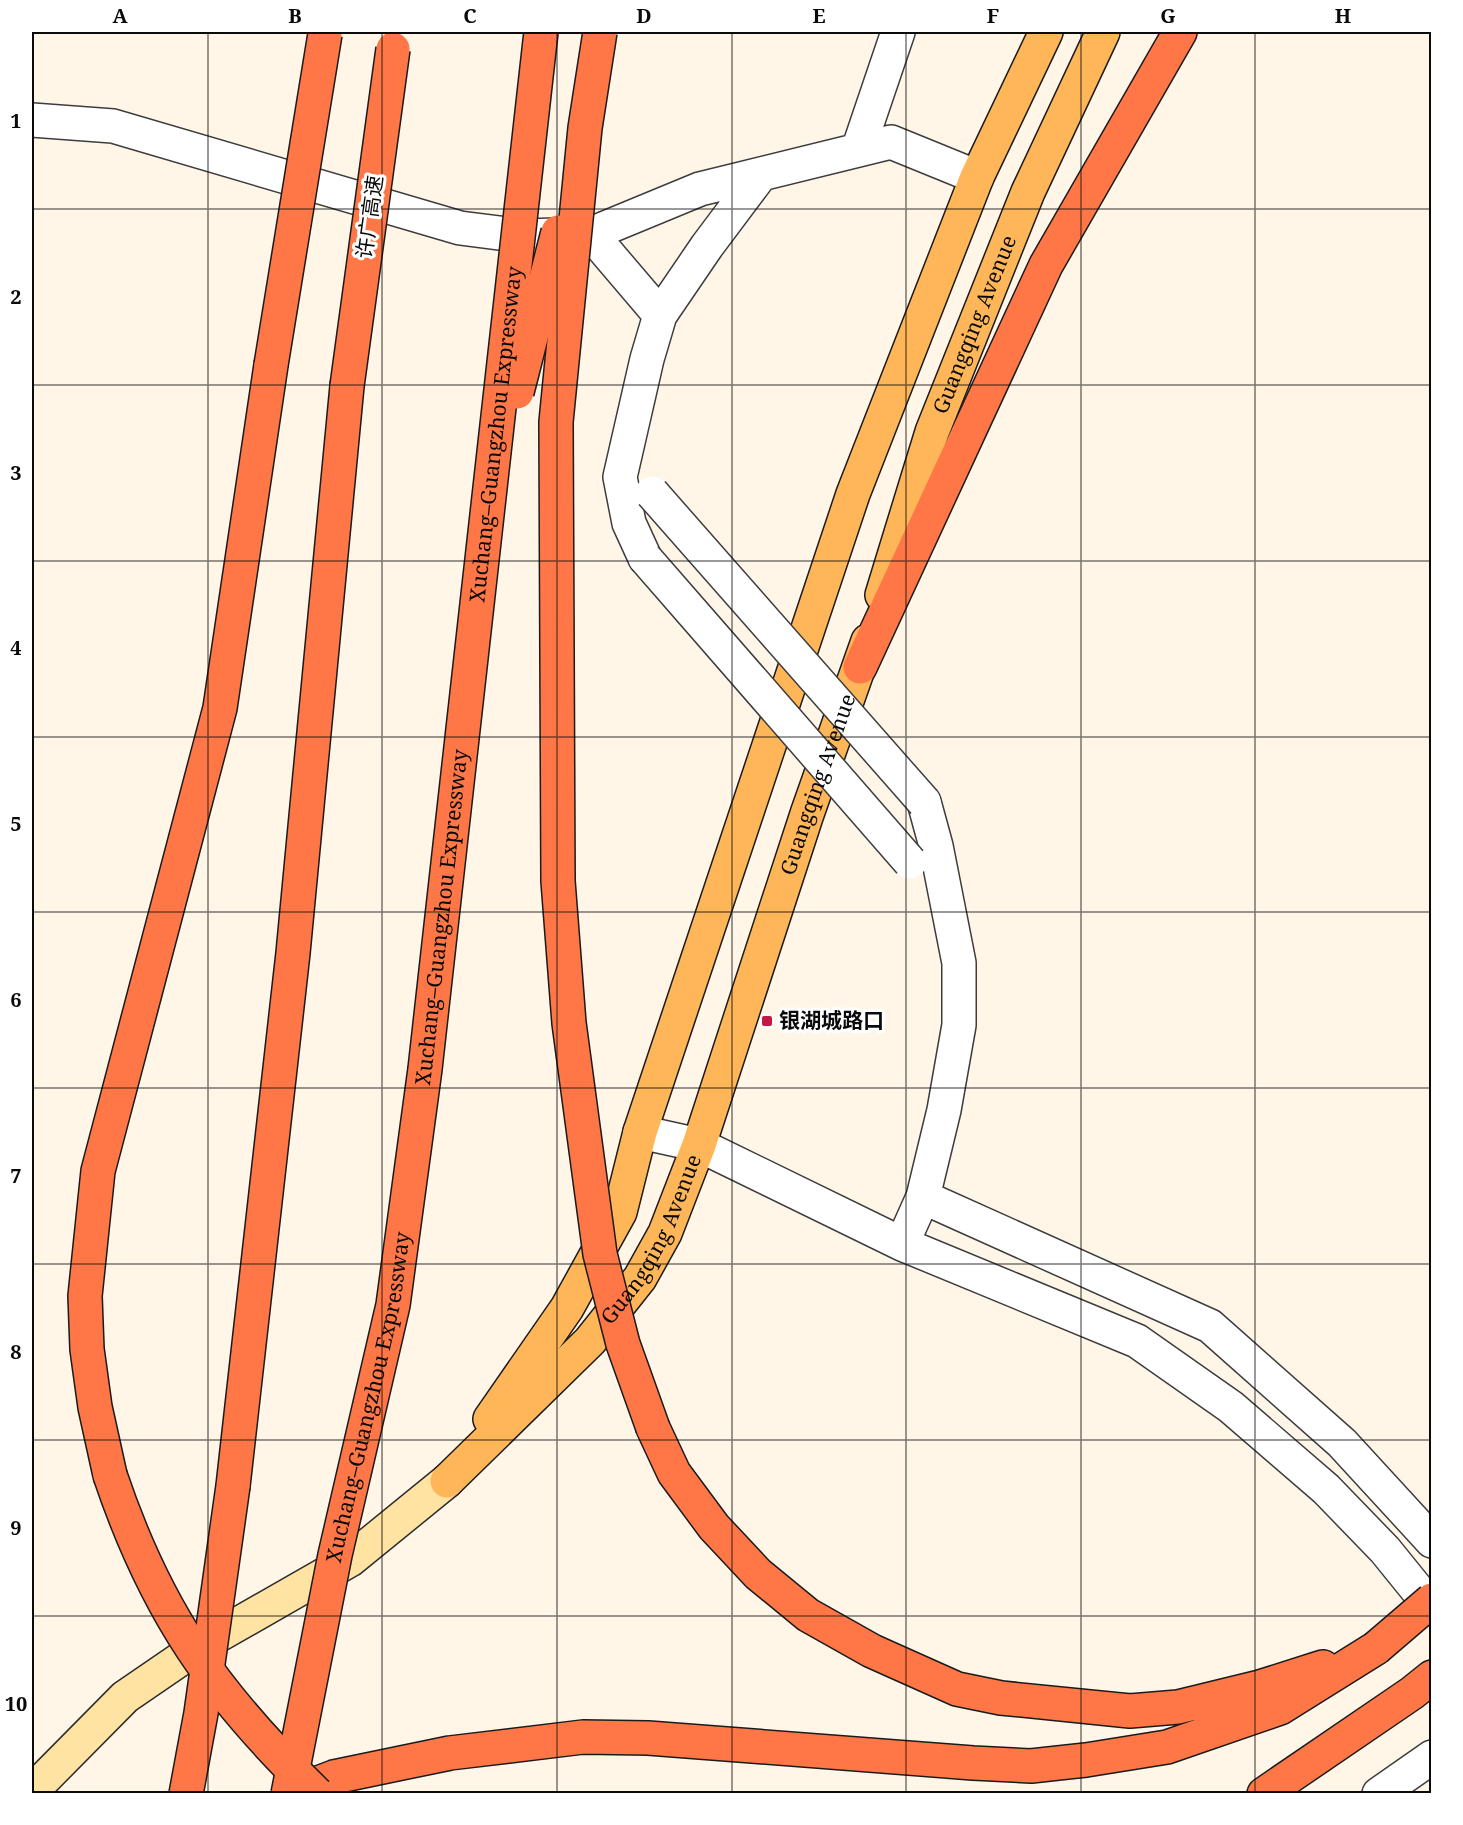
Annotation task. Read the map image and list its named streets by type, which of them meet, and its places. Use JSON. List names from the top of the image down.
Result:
{
  "streets": {
    "highway": ["许广高速", "Xuchang–Guangzhou Expressway"],
    "main road": ["Guangqing Avenue"]
  },
  "places": {
    "transit": ["银湖城路口"]
  },
  "grid": {
    "columns": [
      "A",
      "B",
      "C",
      "D",
      "E",
      "F",
      "G",
      "H"
    ],
    "rows": [
      "1",
      "2",
      "3",
      "4",
      "5",
      "6",
      "7",
      "8",
      "9",
      "10"
    ]
  }
}
